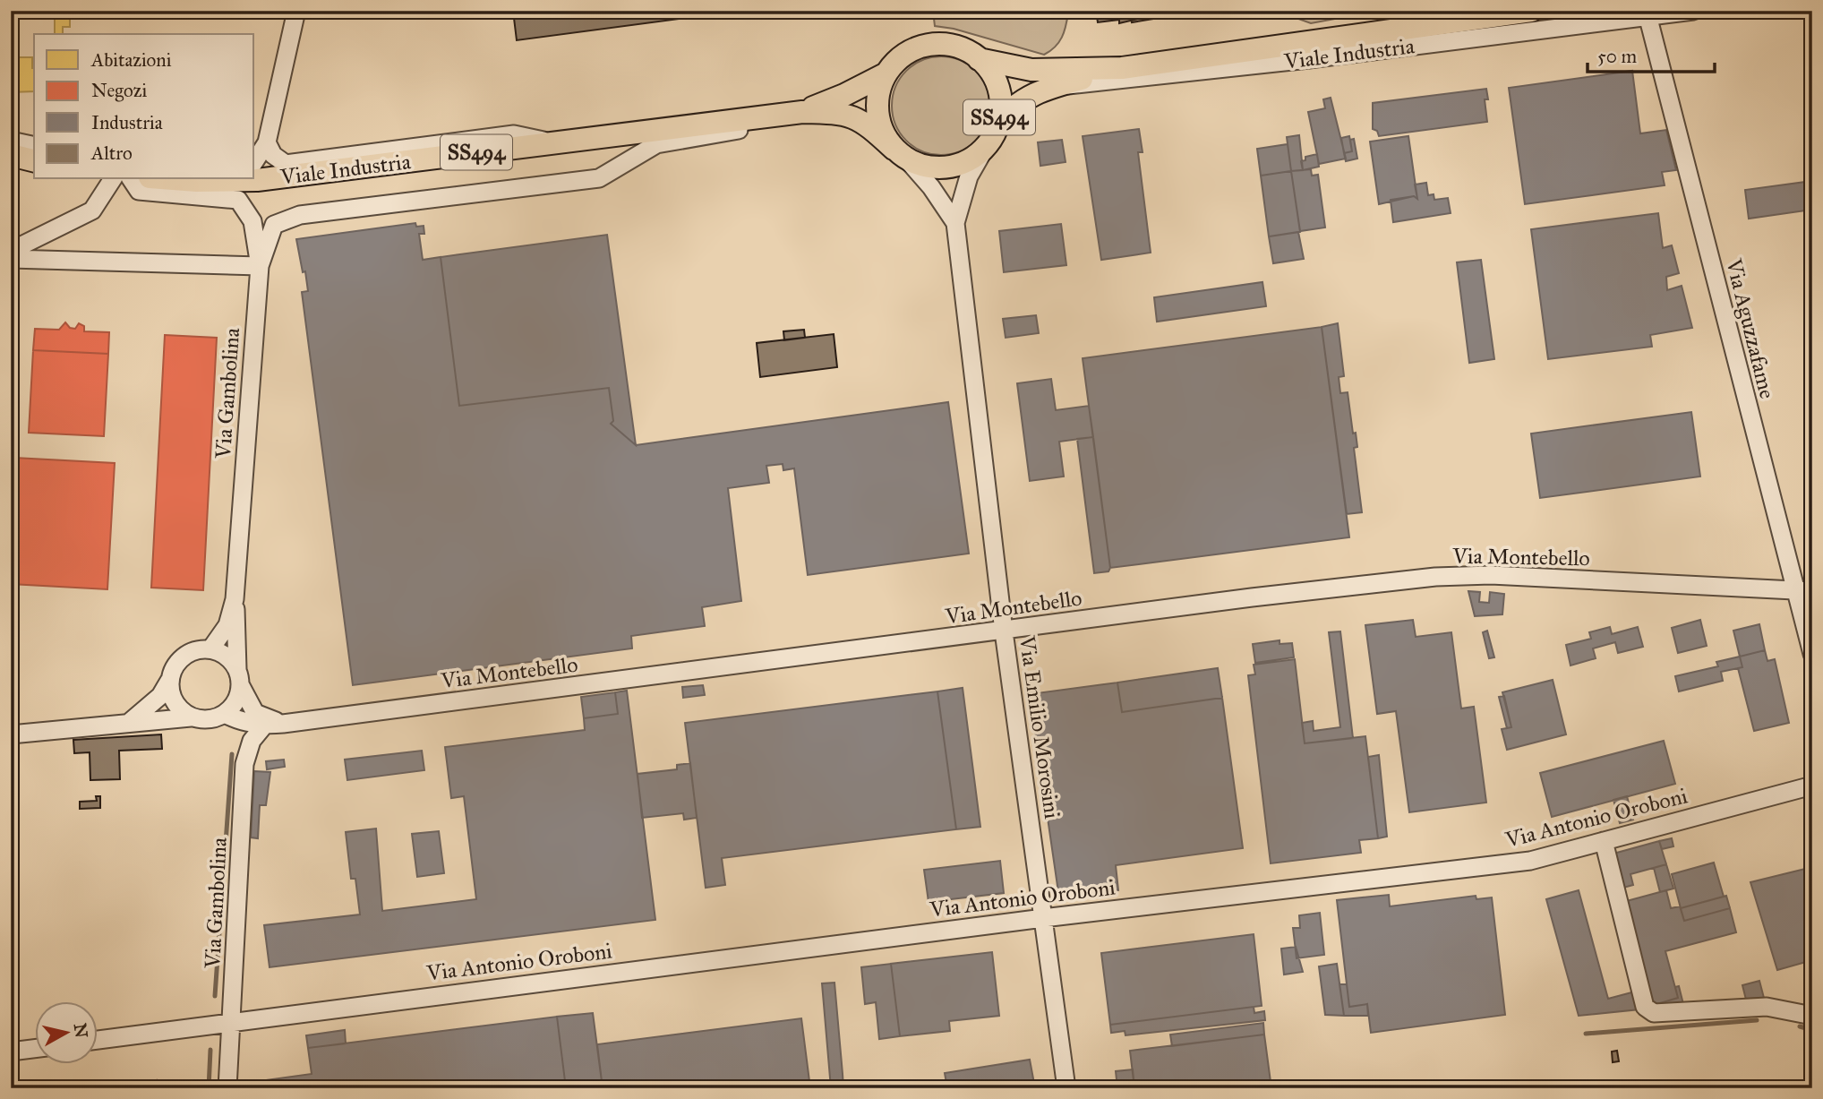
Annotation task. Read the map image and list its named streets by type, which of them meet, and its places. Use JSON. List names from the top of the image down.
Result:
{
  "streets": {
    "main road": ["Viale Industria", "SS494"],
    "street": [
      "Via Aguzzafame",
      "Via Gambolina",
      "Via Montebello",
      "Via Emilio Morosini",
      "Via Antonio Oroboni"
    ]
  },
  "crossings": [
    ["Viale Industria", "Via Aguzzafame"],
    ["Viale Industria", "Via Emilio Morosini"],
    ["Via Aguzzafame", "Via Montebello"],
    ["Via Gambolina", "Via Montebello"],
    ["Via Gambolina", "Via Antonio Oroboni"],
    ["Via Montebello", "Via Emilio Morosini"],
    ["Via Emilio Morosini", "Via Antonio Oroboni"]
  ],
  "legend": [
    "Abitazioni",
    "Negozi",
    "Industria",
    "Altro"
  ],
  "scale_bar": "50 m",
  "north": "right"
}
